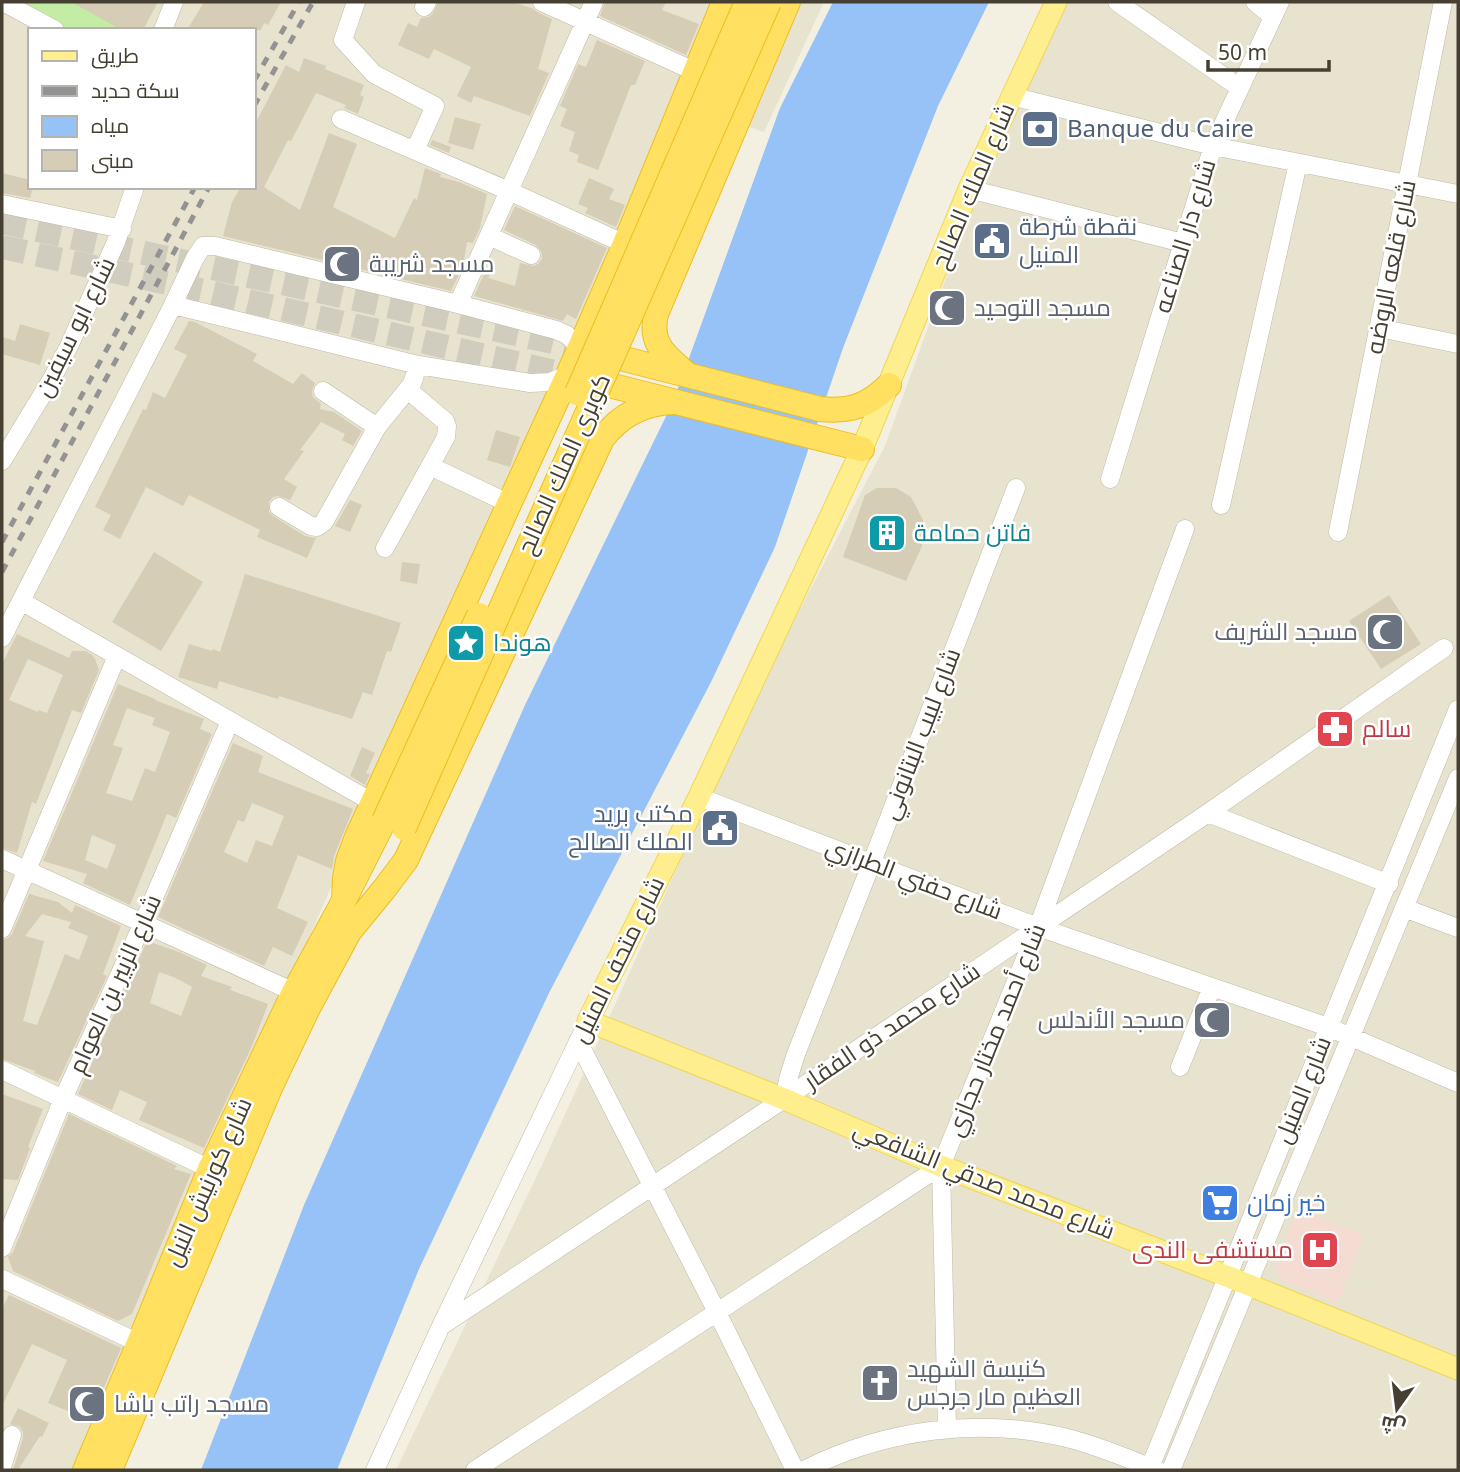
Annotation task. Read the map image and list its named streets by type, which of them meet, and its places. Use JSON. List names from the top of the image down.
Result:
{
  "streets": {
    "highway": ["كوبرى الملك الصالح", "شارع كورنيش النيل"],
    "main road": ["شارع الملك الصالح", "شارع متحف المنيل", "شارع محمد صدقي الشافعي"],
    "street": [
      "شارع دار الصناعه",
      "شارع قلعه الروضه",
      "شارع ابو سيفين",
      "شارع لبيب البتانوني",
      "شارع حفني الطرازي",
      "شارع الزبير بن العوام",
      "شارع محمد ذو الفقار",
      "شارع أحمد مختار حجازي",
      "شارع المنيل"
    ]
  },
  "crossings": [
    ["شارع الملك الصالح", "شارع متحف المنيل"],
    ["كوبرى الملك الصالح", "شارع كورنيش النيل"],
    ["شارع لبيب البتانوني", "شارع حفني الطرازي"],
    ["شارع لبيب البتانوني", "شارع محمد ذو الفقار"],
    ["شارع لبيب البتانوني", "شارع محمد صدقي الشافعي"],
    ["شارع حفني الطرازي", "شارع متحف المنيل"],
    ["شارع حفني الطرازي", "شارع محمد ذو الفقار"],
    ["شارع حفني الطرازي", "شارع أحمد مختار حجازي"],
    ["شارع حفني الطرازي", "شارع المنيل"],
    ["شارع متحف المنيل", "شارع محمد ذو الفقار"],
    ["شارع متحف المنيل", "شارع محمد صدقي الشافعي"],
    ["شارع محمد ذو الفقار", "شارع أحمد مختار حجازي"],
    ["شارع محمد ذو الفقار", "شارع محمد صدقي الشافعي"],
    ["شارع أحمد مختار حجازي", "شارع محمد صدقي الشافعي"],
    ["شارع المنيل", "شارع محمد صدقي الشافعي"]
  ],
  "places": {
    "bank": ["Banque du Caire"],
    "public building": ["نقطة شرطة المنيل", "مكتب بريد الملك الصالح"],
    "mosque": [
      "مسجد شريبة",
      "مسجد التوحيد",
      "مسجد الشريف",
      "مسجد الأندلس",
      "مسجد راتب باشا"
    ],
    "building": ["فاتن حمامة"],
    "place": ["هوندا"],
    "pharmacy": ["سالم"],
    "supermarket": ["خير زمان"],
    "hospital": ["مستشفى الندى"],
    "church": ["كنيسة الشهيد العظيم مار جرجس"]
  },
  "legend": [
    "طريق",
    "سكة حديد",
    "مياه",
    "مبنى"
  ],
  "scale_bar": "50 m",
  "north": "bottom"
}
